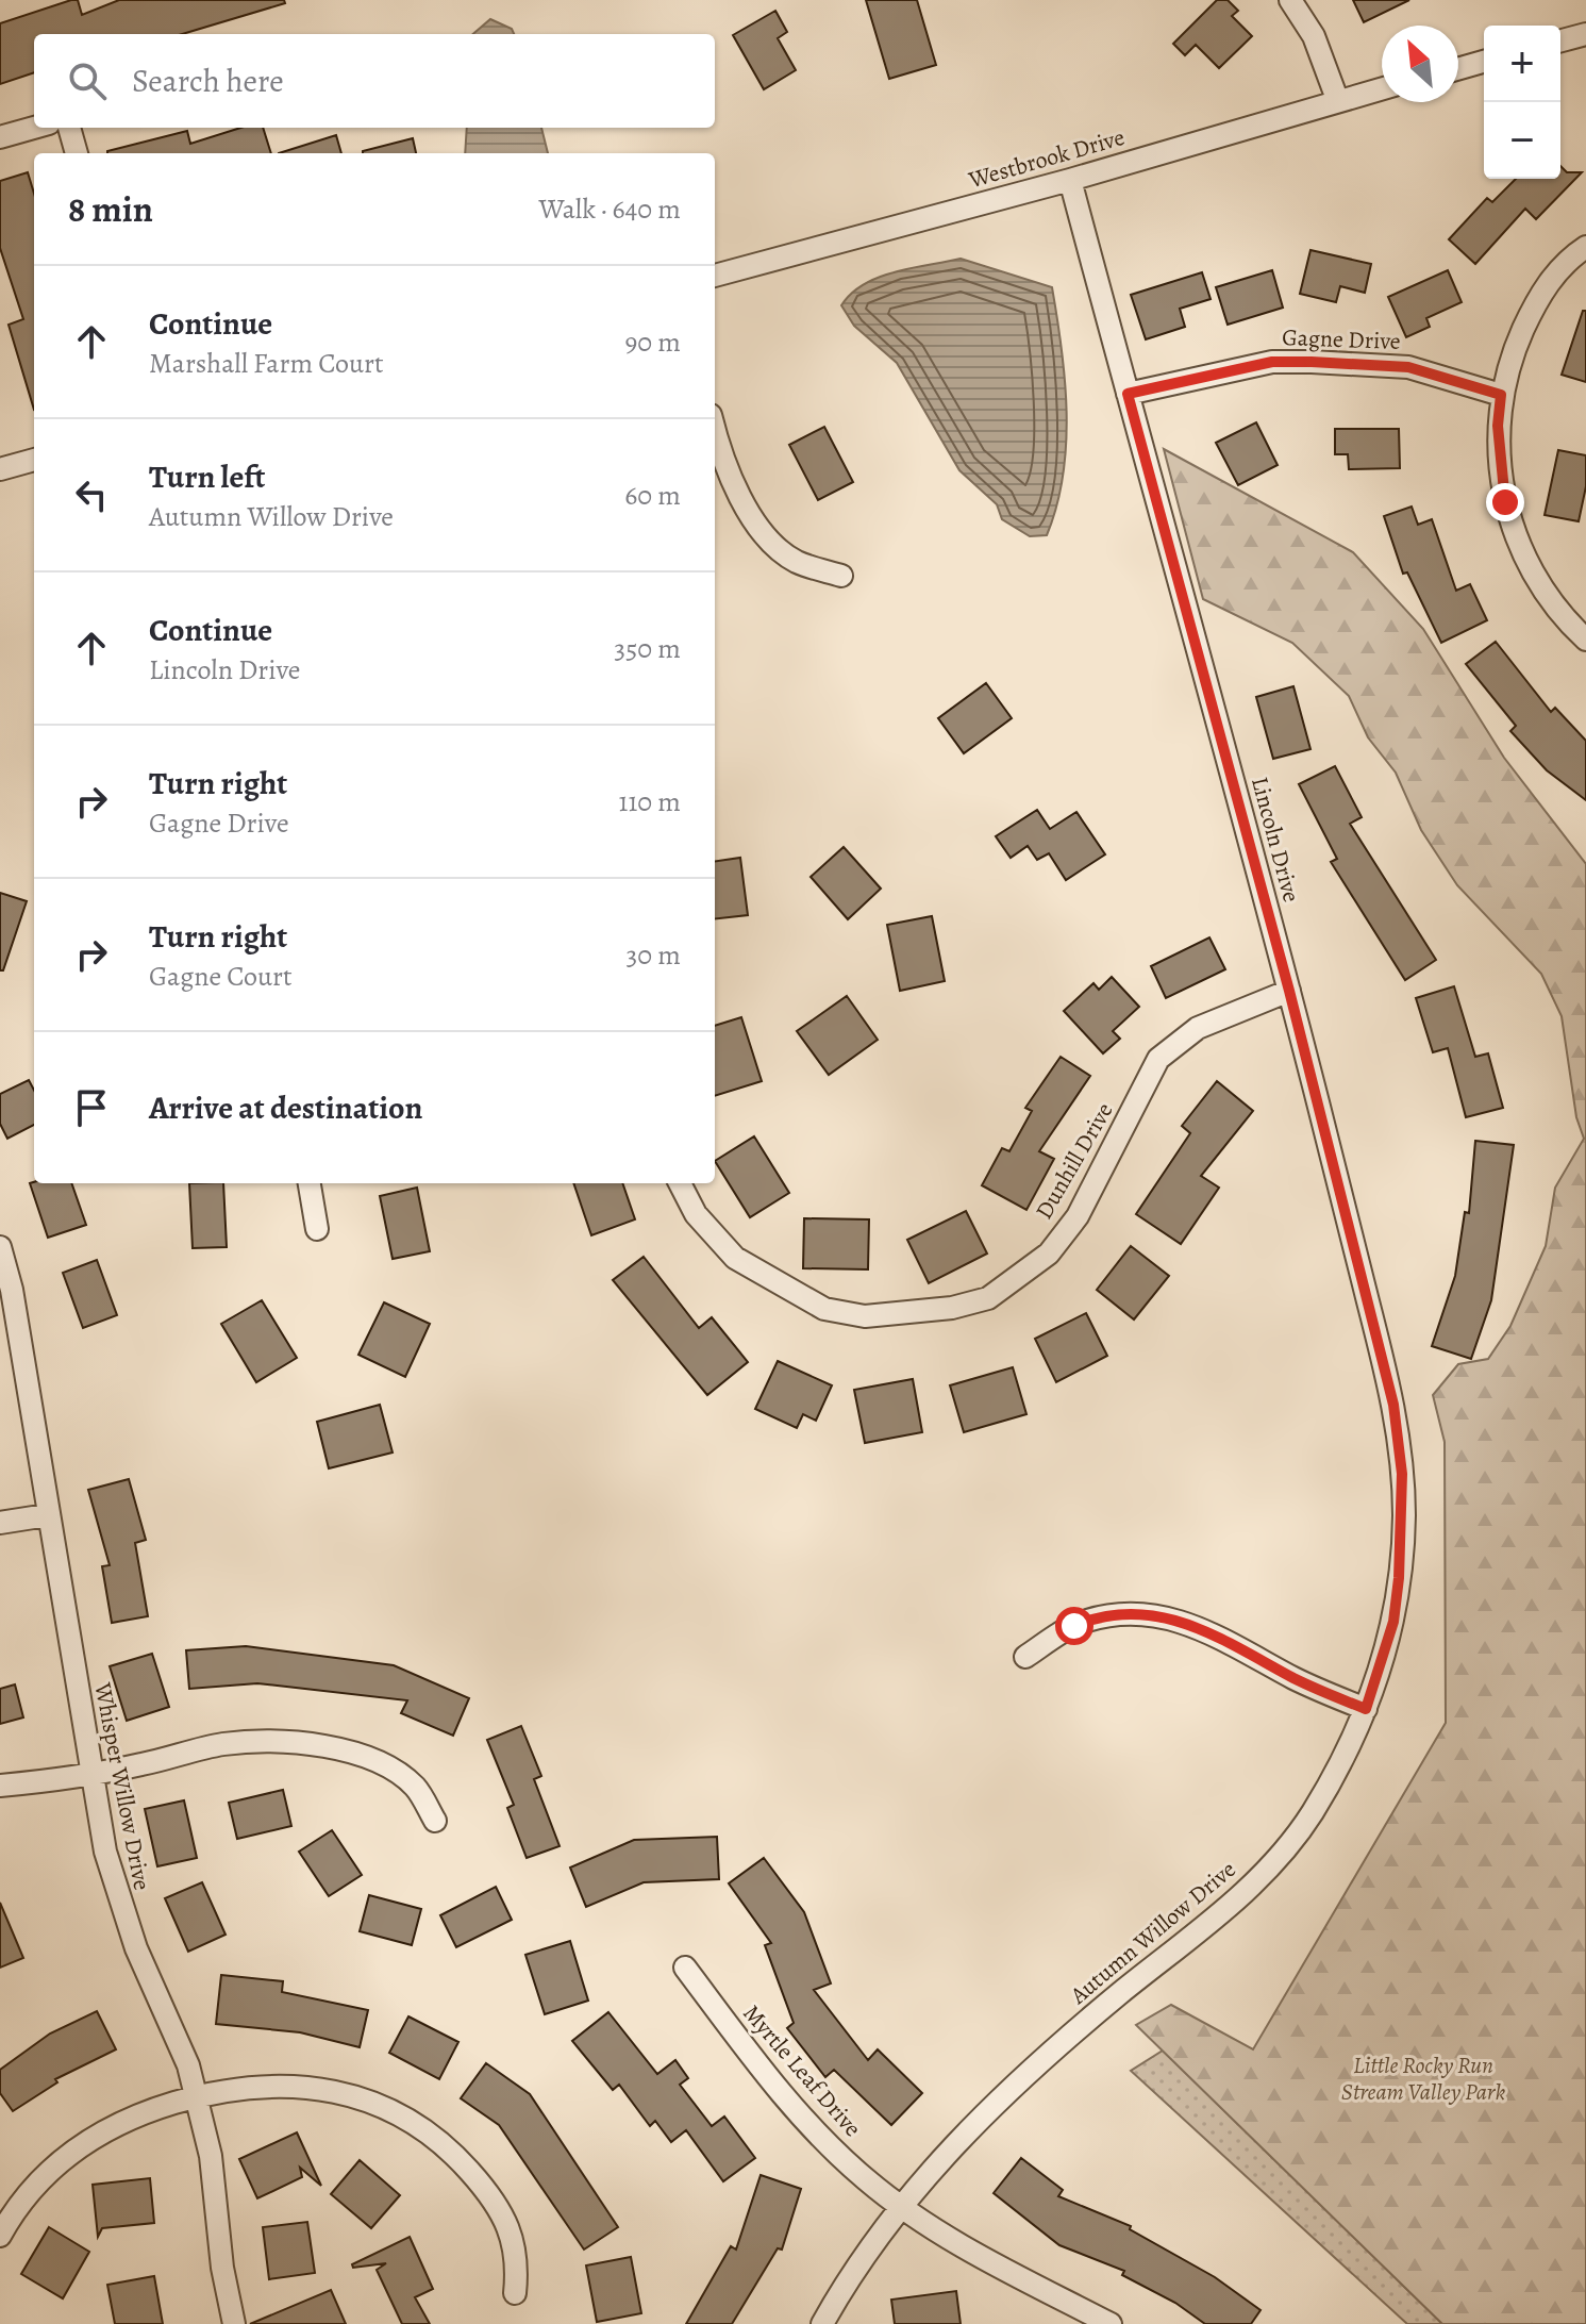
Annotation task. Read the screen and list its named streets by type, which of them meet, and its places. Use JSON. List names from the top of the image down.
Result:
{
  "streets": {
    "street": [
      "Westbrook Drive",
      "Gagne Drive",
      "Lincoln Drive",
      "Dunhill Drive",
      "Whisper Willow Drive",
      "Autumn Willow Drive",
      "Myrtle Leaf Drive"
    ]
  },
  "crossings": [
    ["Westbrook Drive", "Lincoln Drive"],
    ["Gagne Drive", "Lincoln Drive"],
    ["Lincoln Drive", "Dunhill Drive"],
    ["Lincoln Drive", "Autumn Willow Drive"],
    ["Autumn Willow Drive", "Myrtle Leaf Drive"]
  ],
  "parks": ["Little Rocky Run Stream Valley Park"],
  "north": "top left",
  "page": {
    "map_buttons": ["+", "−"],
    "search": "Search here",
    "heading": ["8 min", "Walk · 640 m"],
    "list": [
      ["Continue", "Marshall Farm Court", "90 m"],
      ["Turn left", "Autumn Willow Drive", "60 m"],
      ["Continue", "Lincoln Drive", "350 m"],
      ["Turn right", "Gagne Drive", "110 m"],
      ["Turn right", "Gagne Court", "30 m"],
      "Arrive at destination"
    ]
  }
}
